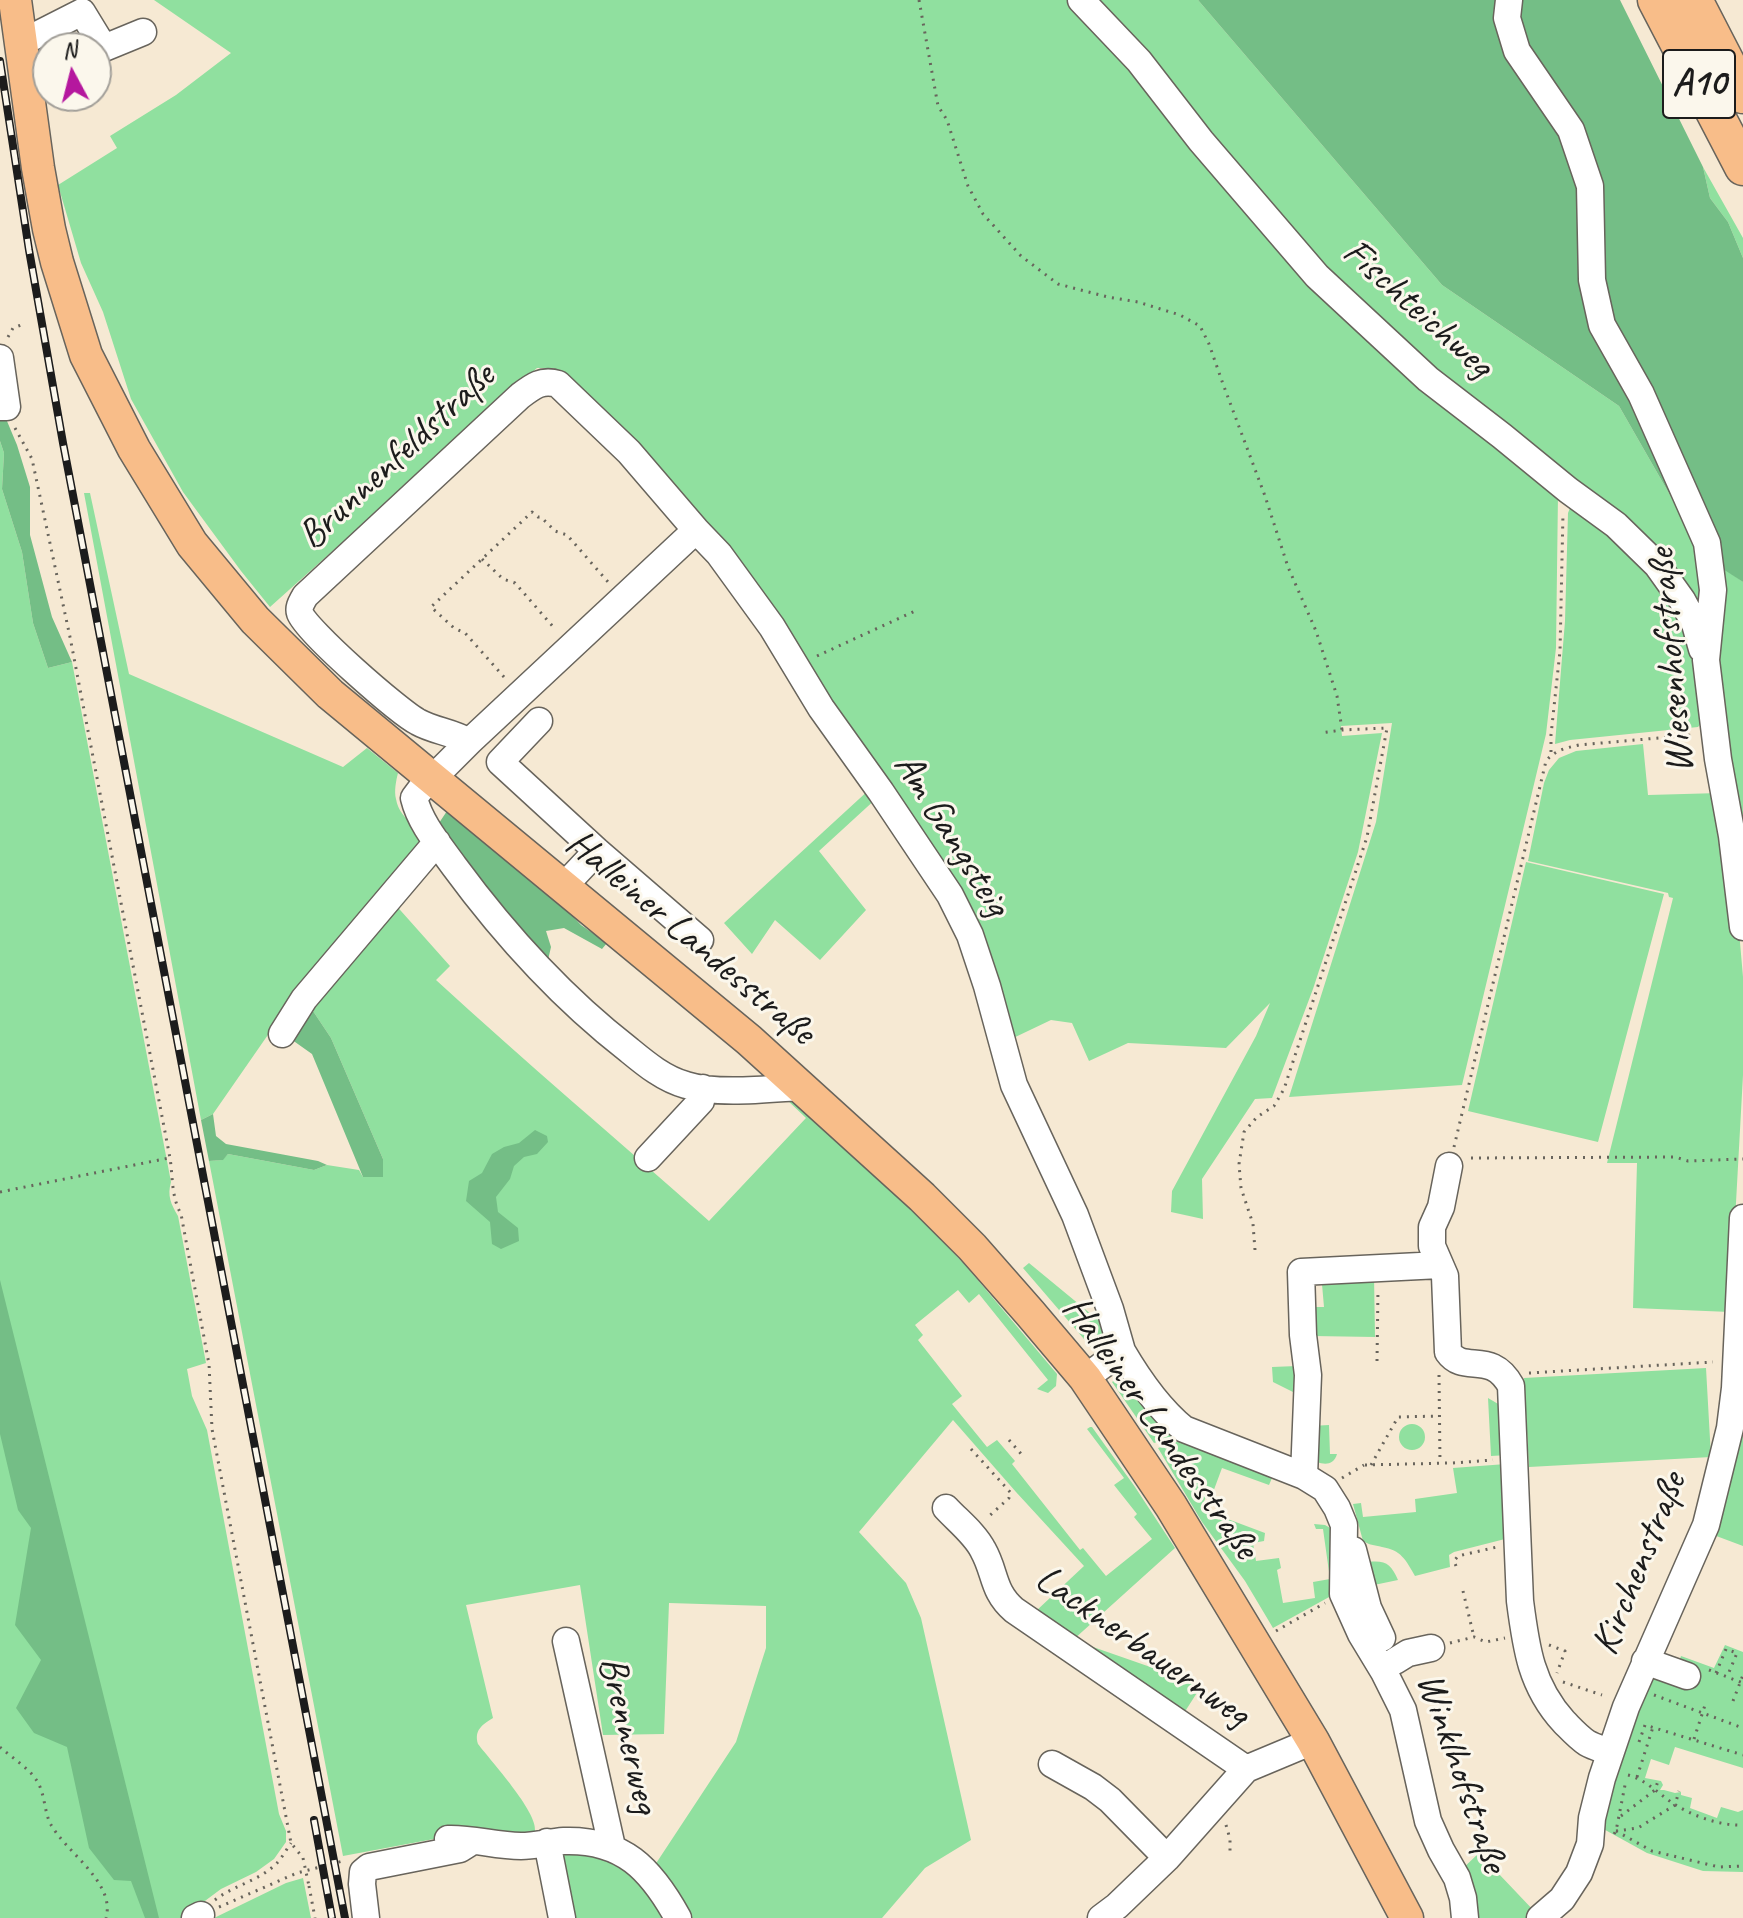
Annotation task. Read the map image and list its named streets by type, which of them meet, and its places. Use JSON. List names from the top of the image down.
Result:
{
  "streets": {
    "highway": ["A10"],
    "main road": ["Halleiner Landesstraße"],
    "street": [
      "Fischteichweg",
      "Brunnenfeldstraße",
      "Wiesenhofstraße",
      "Am Gangsteig",
      "Kirchenstraße",
      "Lacknerbauernweg",
      "Brennerweg",
      "Winklhofstraße"
    ]
  },
  "crossings": [
    ["Fischteichweg", "Wiesenhofstraße"],
    ["Brunnenfeldstraße", "Am Gangsteig"],
    ["Am Gangsteig", "Winklhofstraße"]
  ],
  "north": "top"
}
